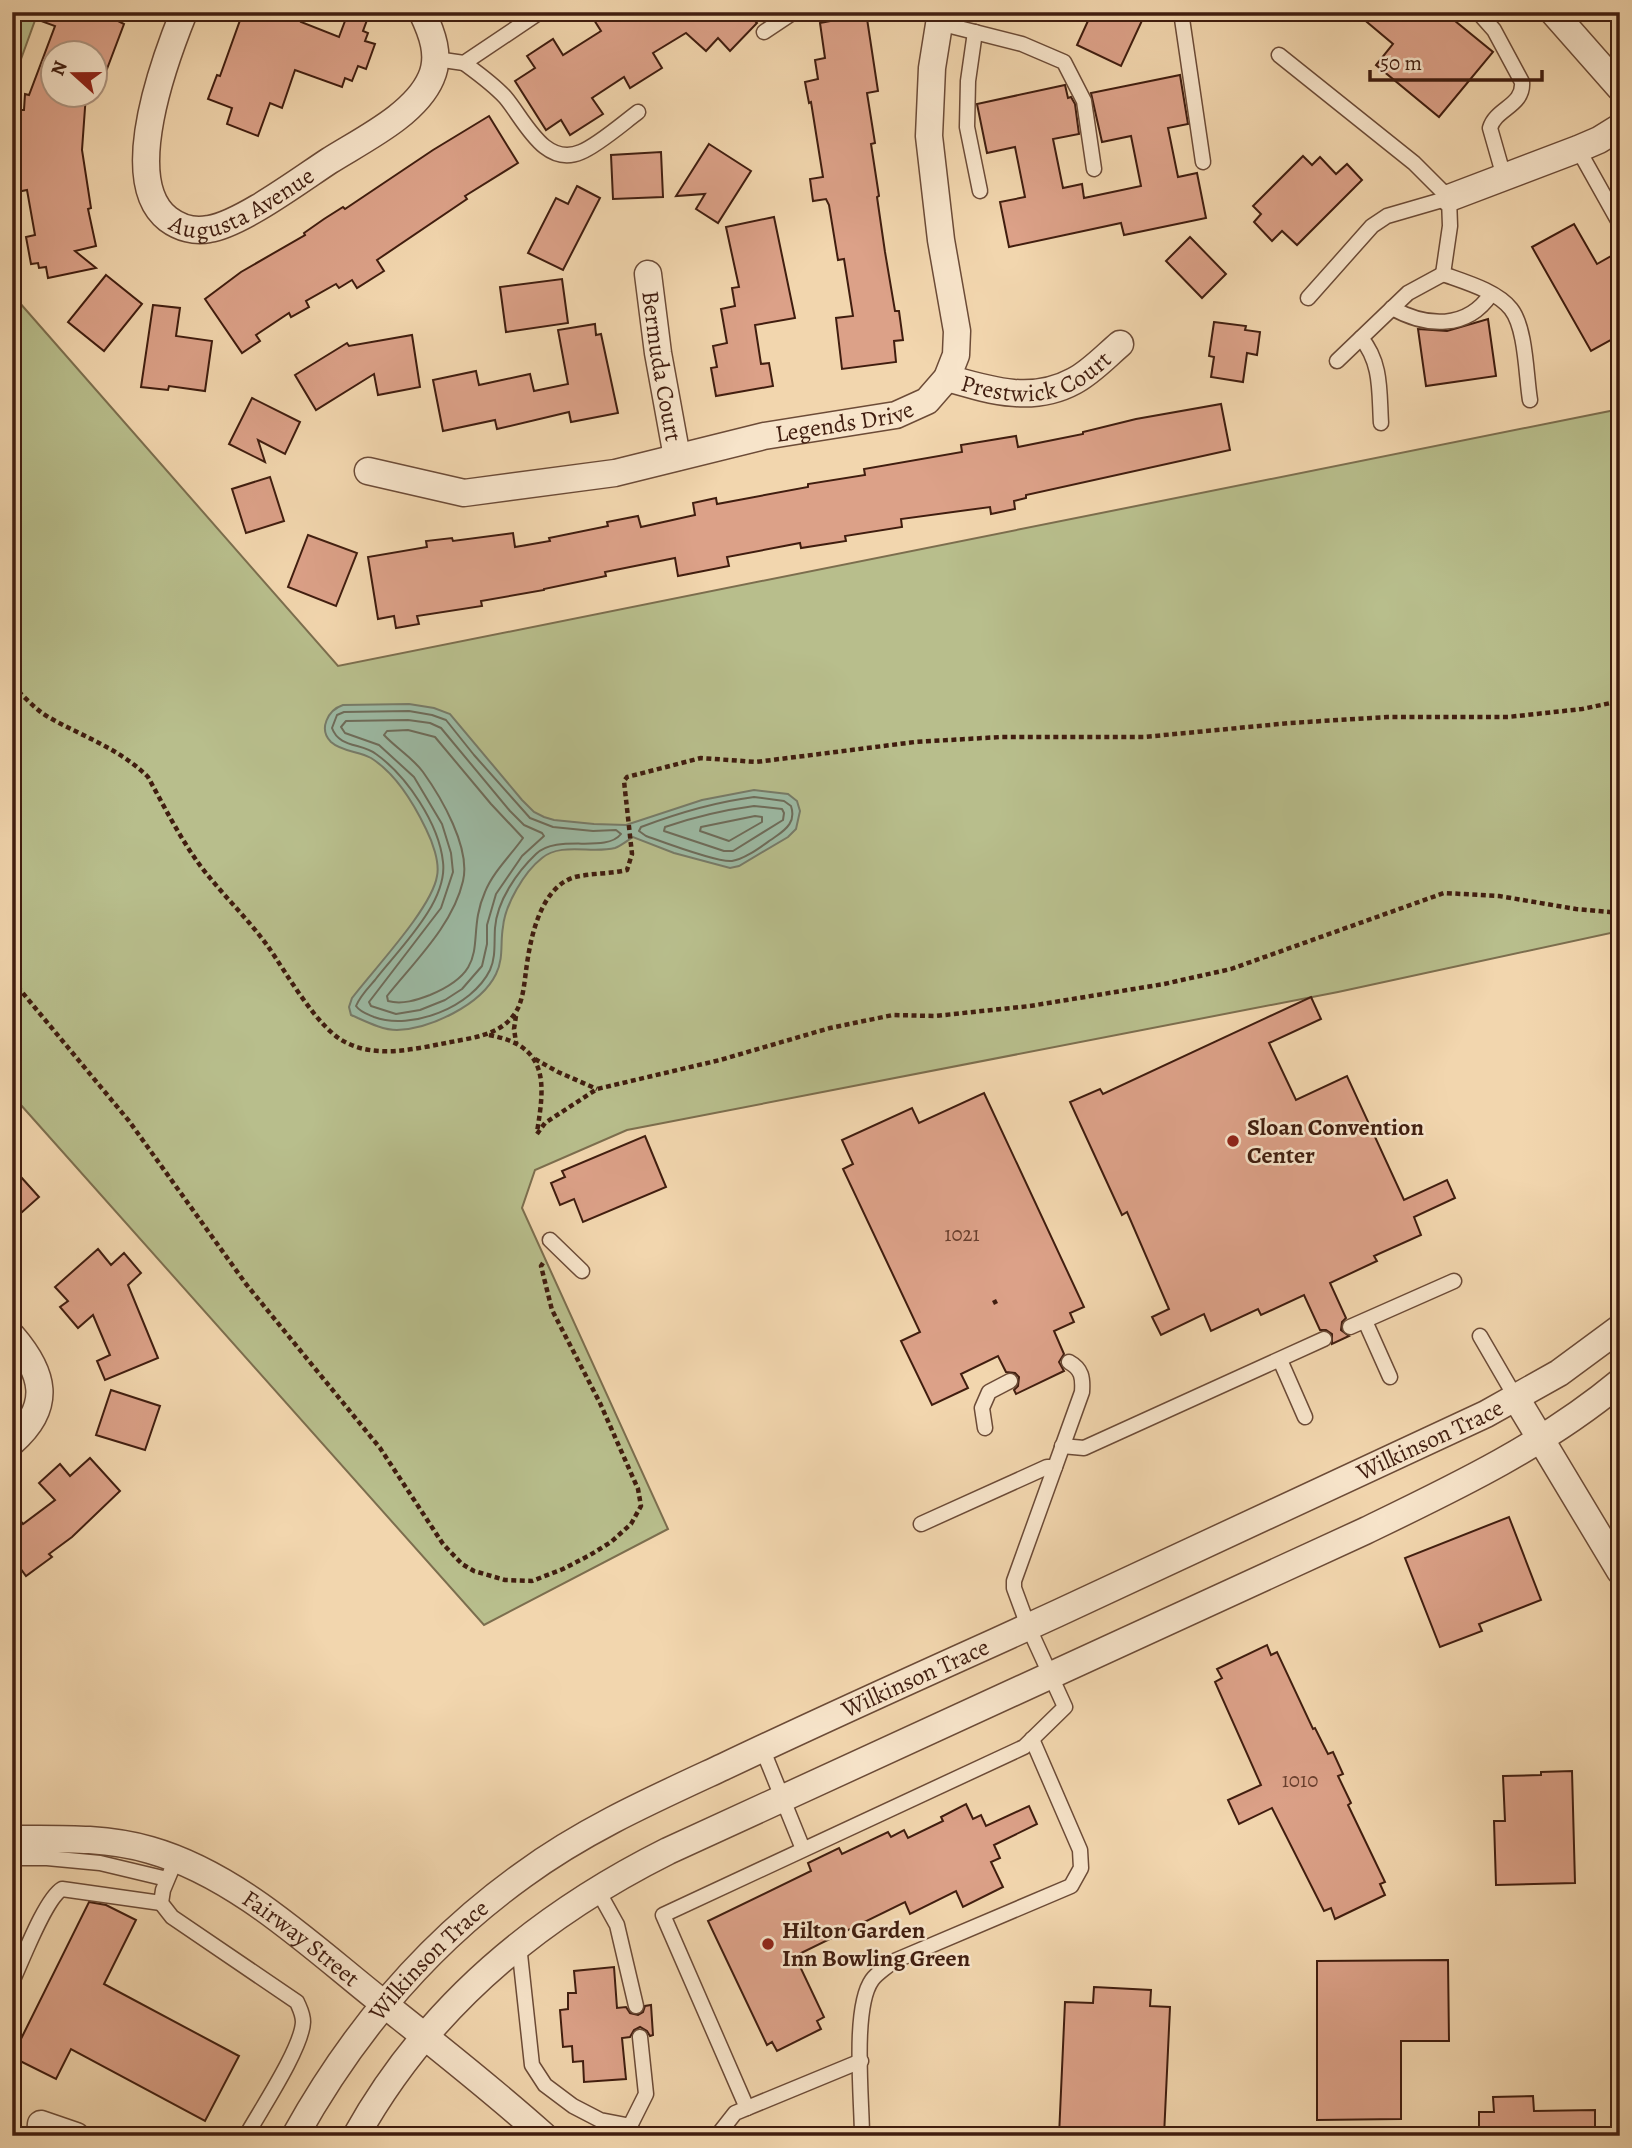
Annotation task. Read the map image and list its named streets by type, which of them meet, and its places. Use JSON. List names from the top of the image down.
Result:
{
  "streets": {
    "street": [
      "Augusta Avenue",
      "Prestwick Court",
      "Bermuda Court",
      "Legends Drive",
      "Wilkinson Trace",
      "Fairway Street"
    ]
  },
  "crossings": [
    ["Prestwick Court", "Legends Drive"],
    ["Bermuda Court", "Legends Drive"],
    ["Wilkinson Trace", "Fairway Street"]
  ],
  "places": ["Sloan Convention Center", "Hilton Garden Inn Bowling Green"],
  "house_numbers": ["1021", "1010"],
  "scale_bar": "50 m",
  "north": "left"
}
